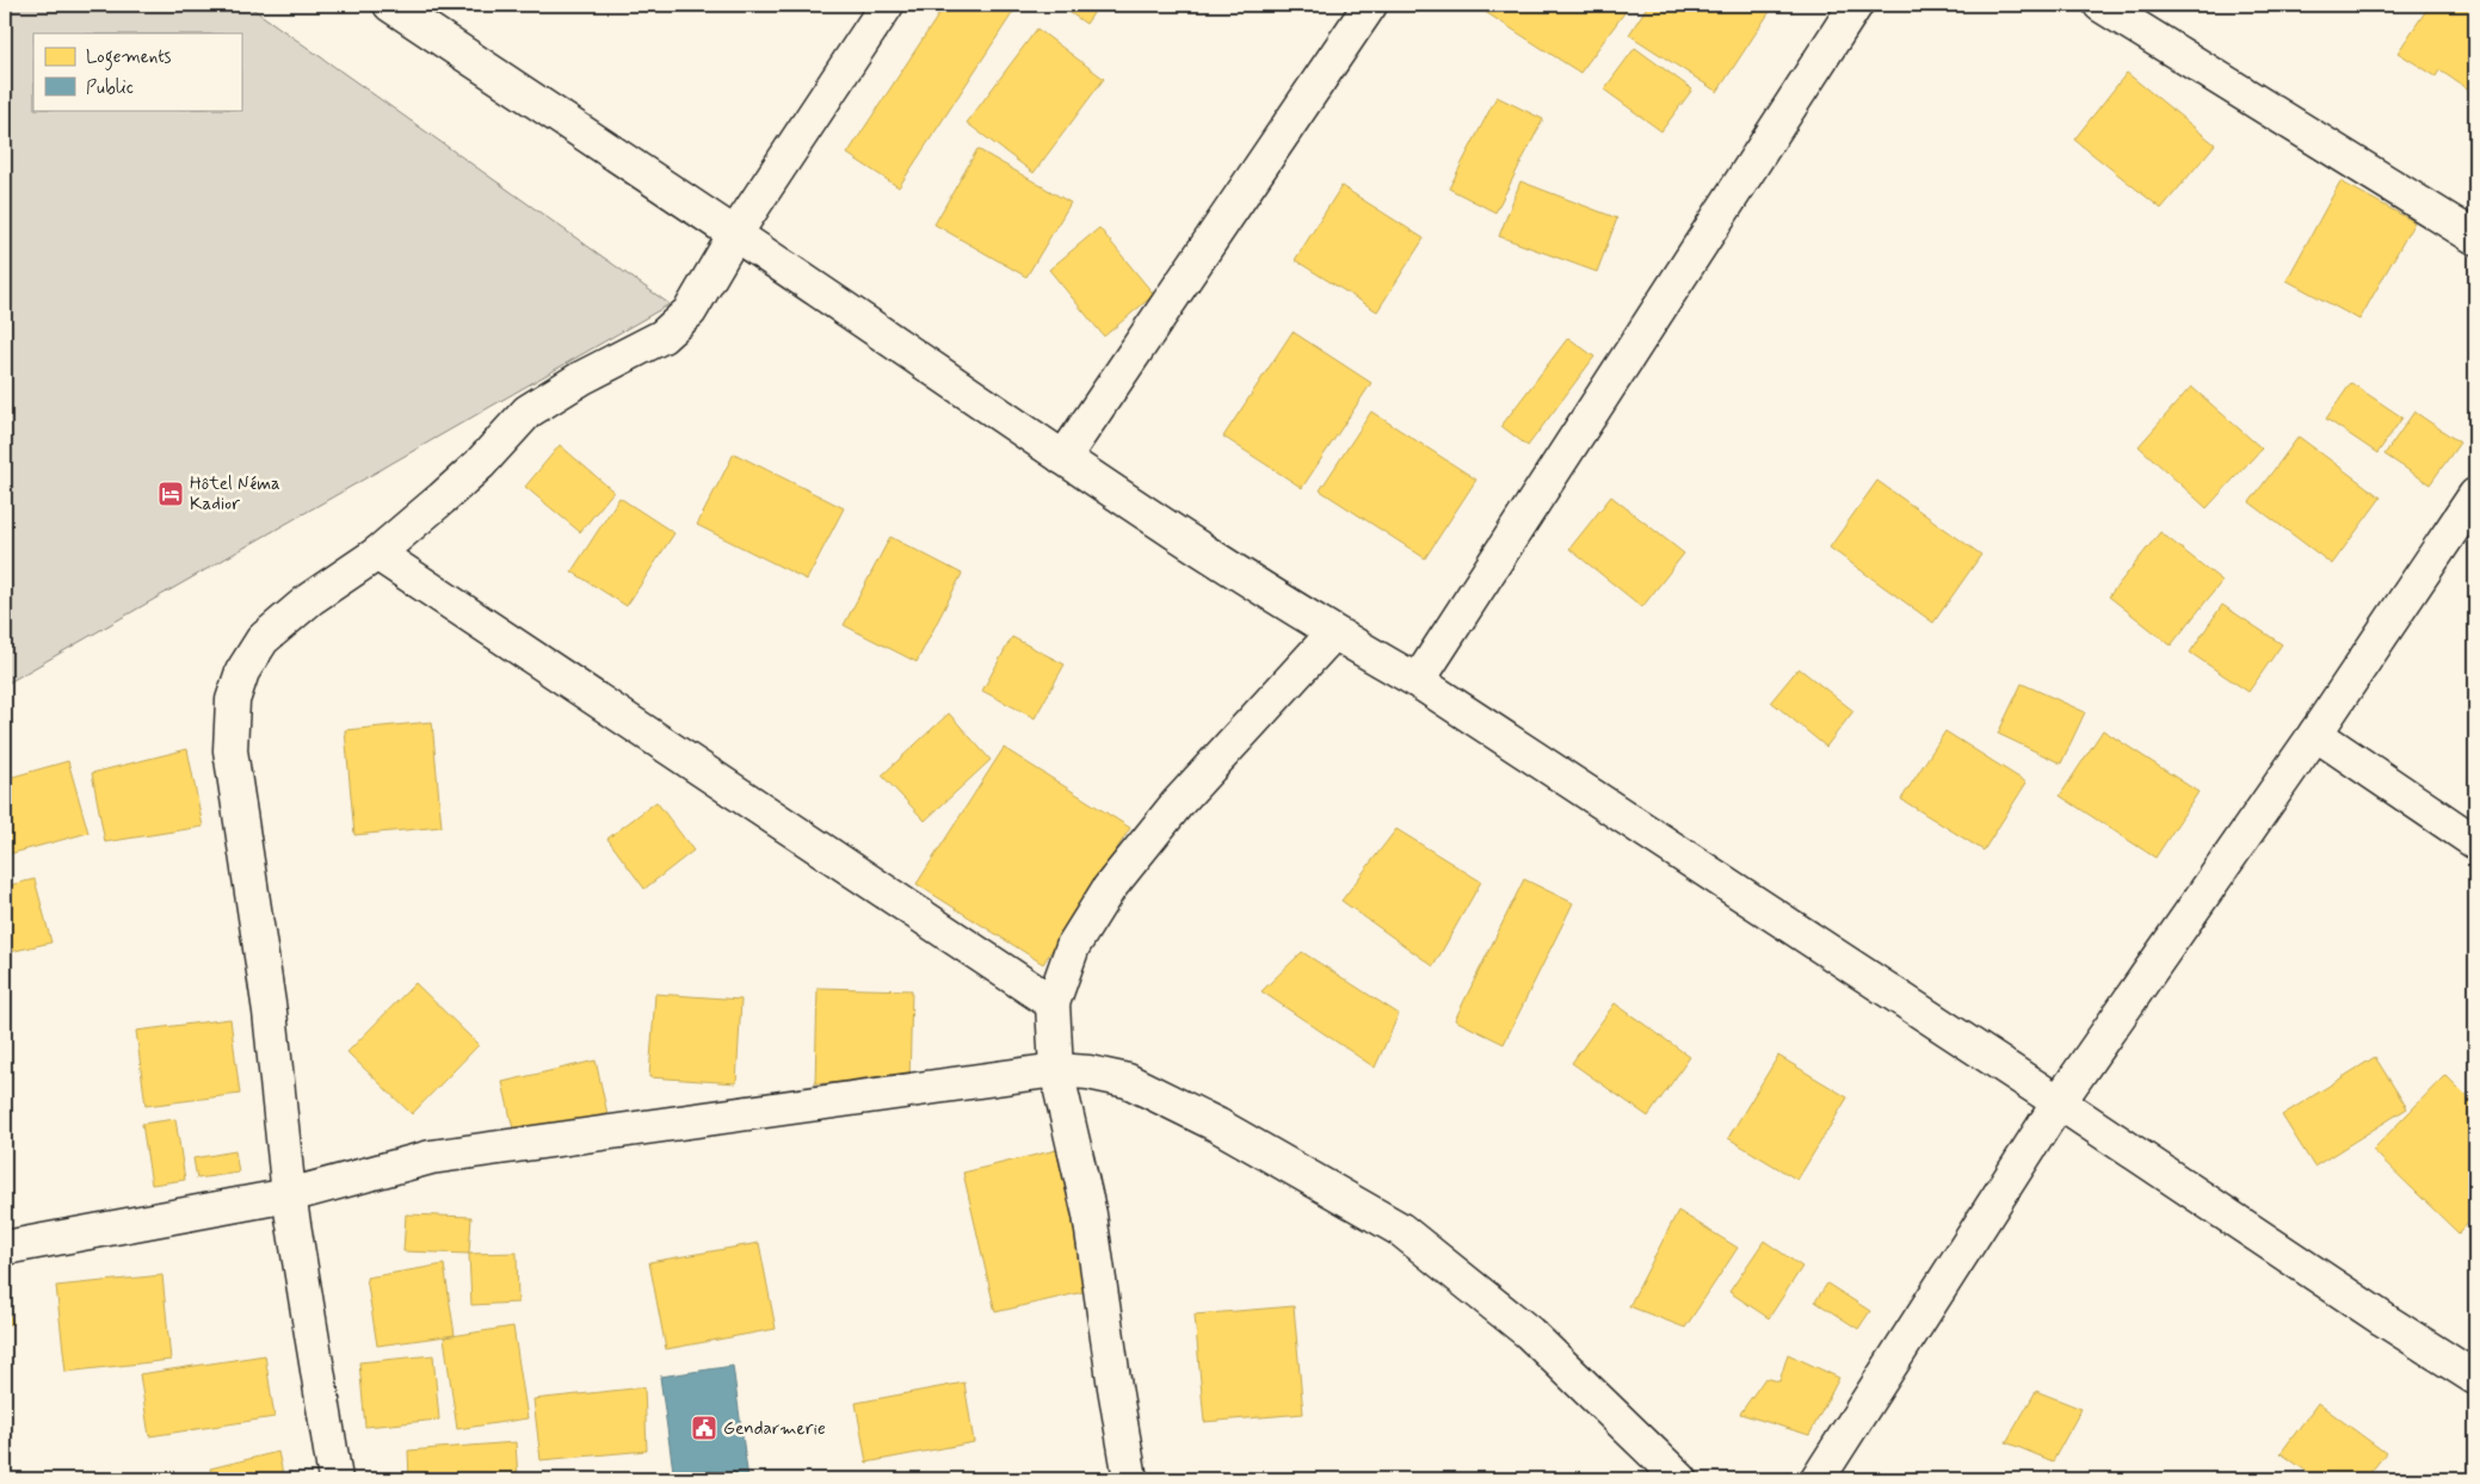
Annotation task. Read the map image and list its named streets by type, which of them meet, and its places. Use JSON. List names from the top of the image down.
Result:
{
  "places": {
    "hotel": ["Hôtel Néma Kadior"],
    "public building": ["Gendarmerie"]
  },
  "legend": ["Logements", "Public"]
}
